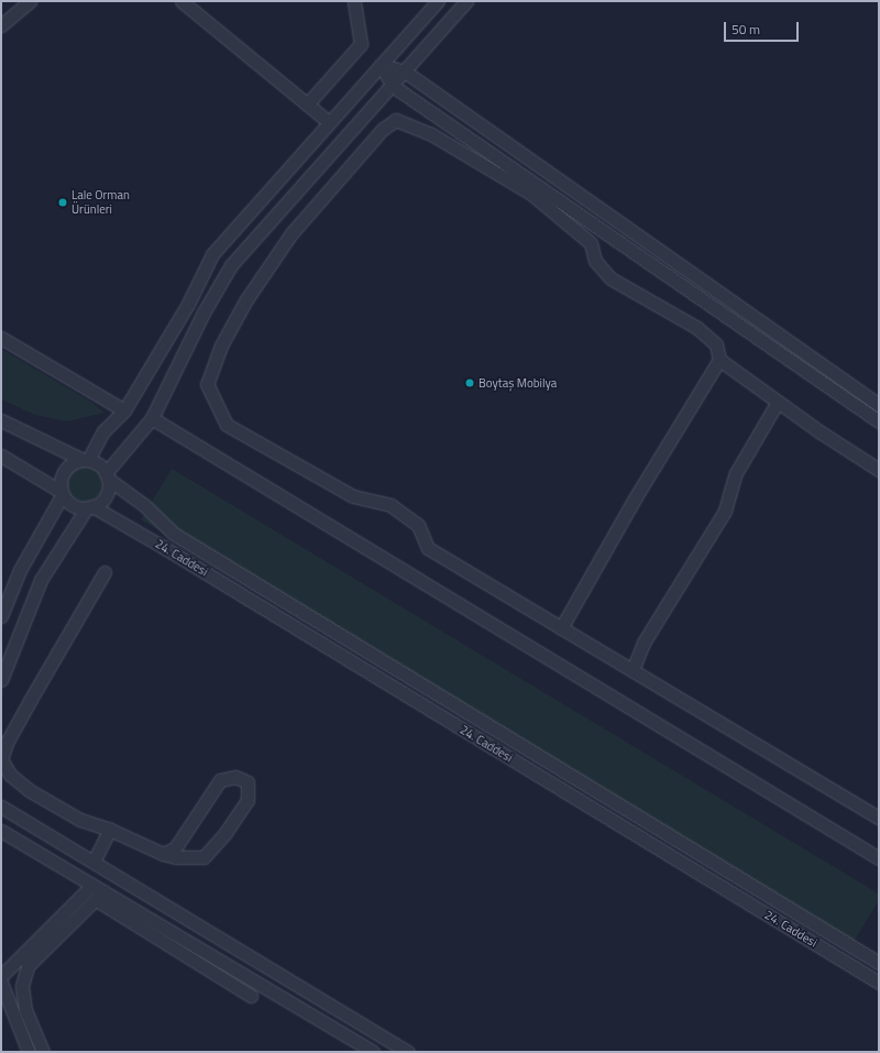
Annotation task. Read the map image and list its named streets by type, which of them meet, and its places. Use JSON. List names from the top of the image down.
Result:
{
  "streets": {
    "street": ["24. Caddesi"]
  },
  "places": ["Lale Orman Ürünleri", "Boytaş Mobilya"],
  "scale_bar": "50 m"
}
